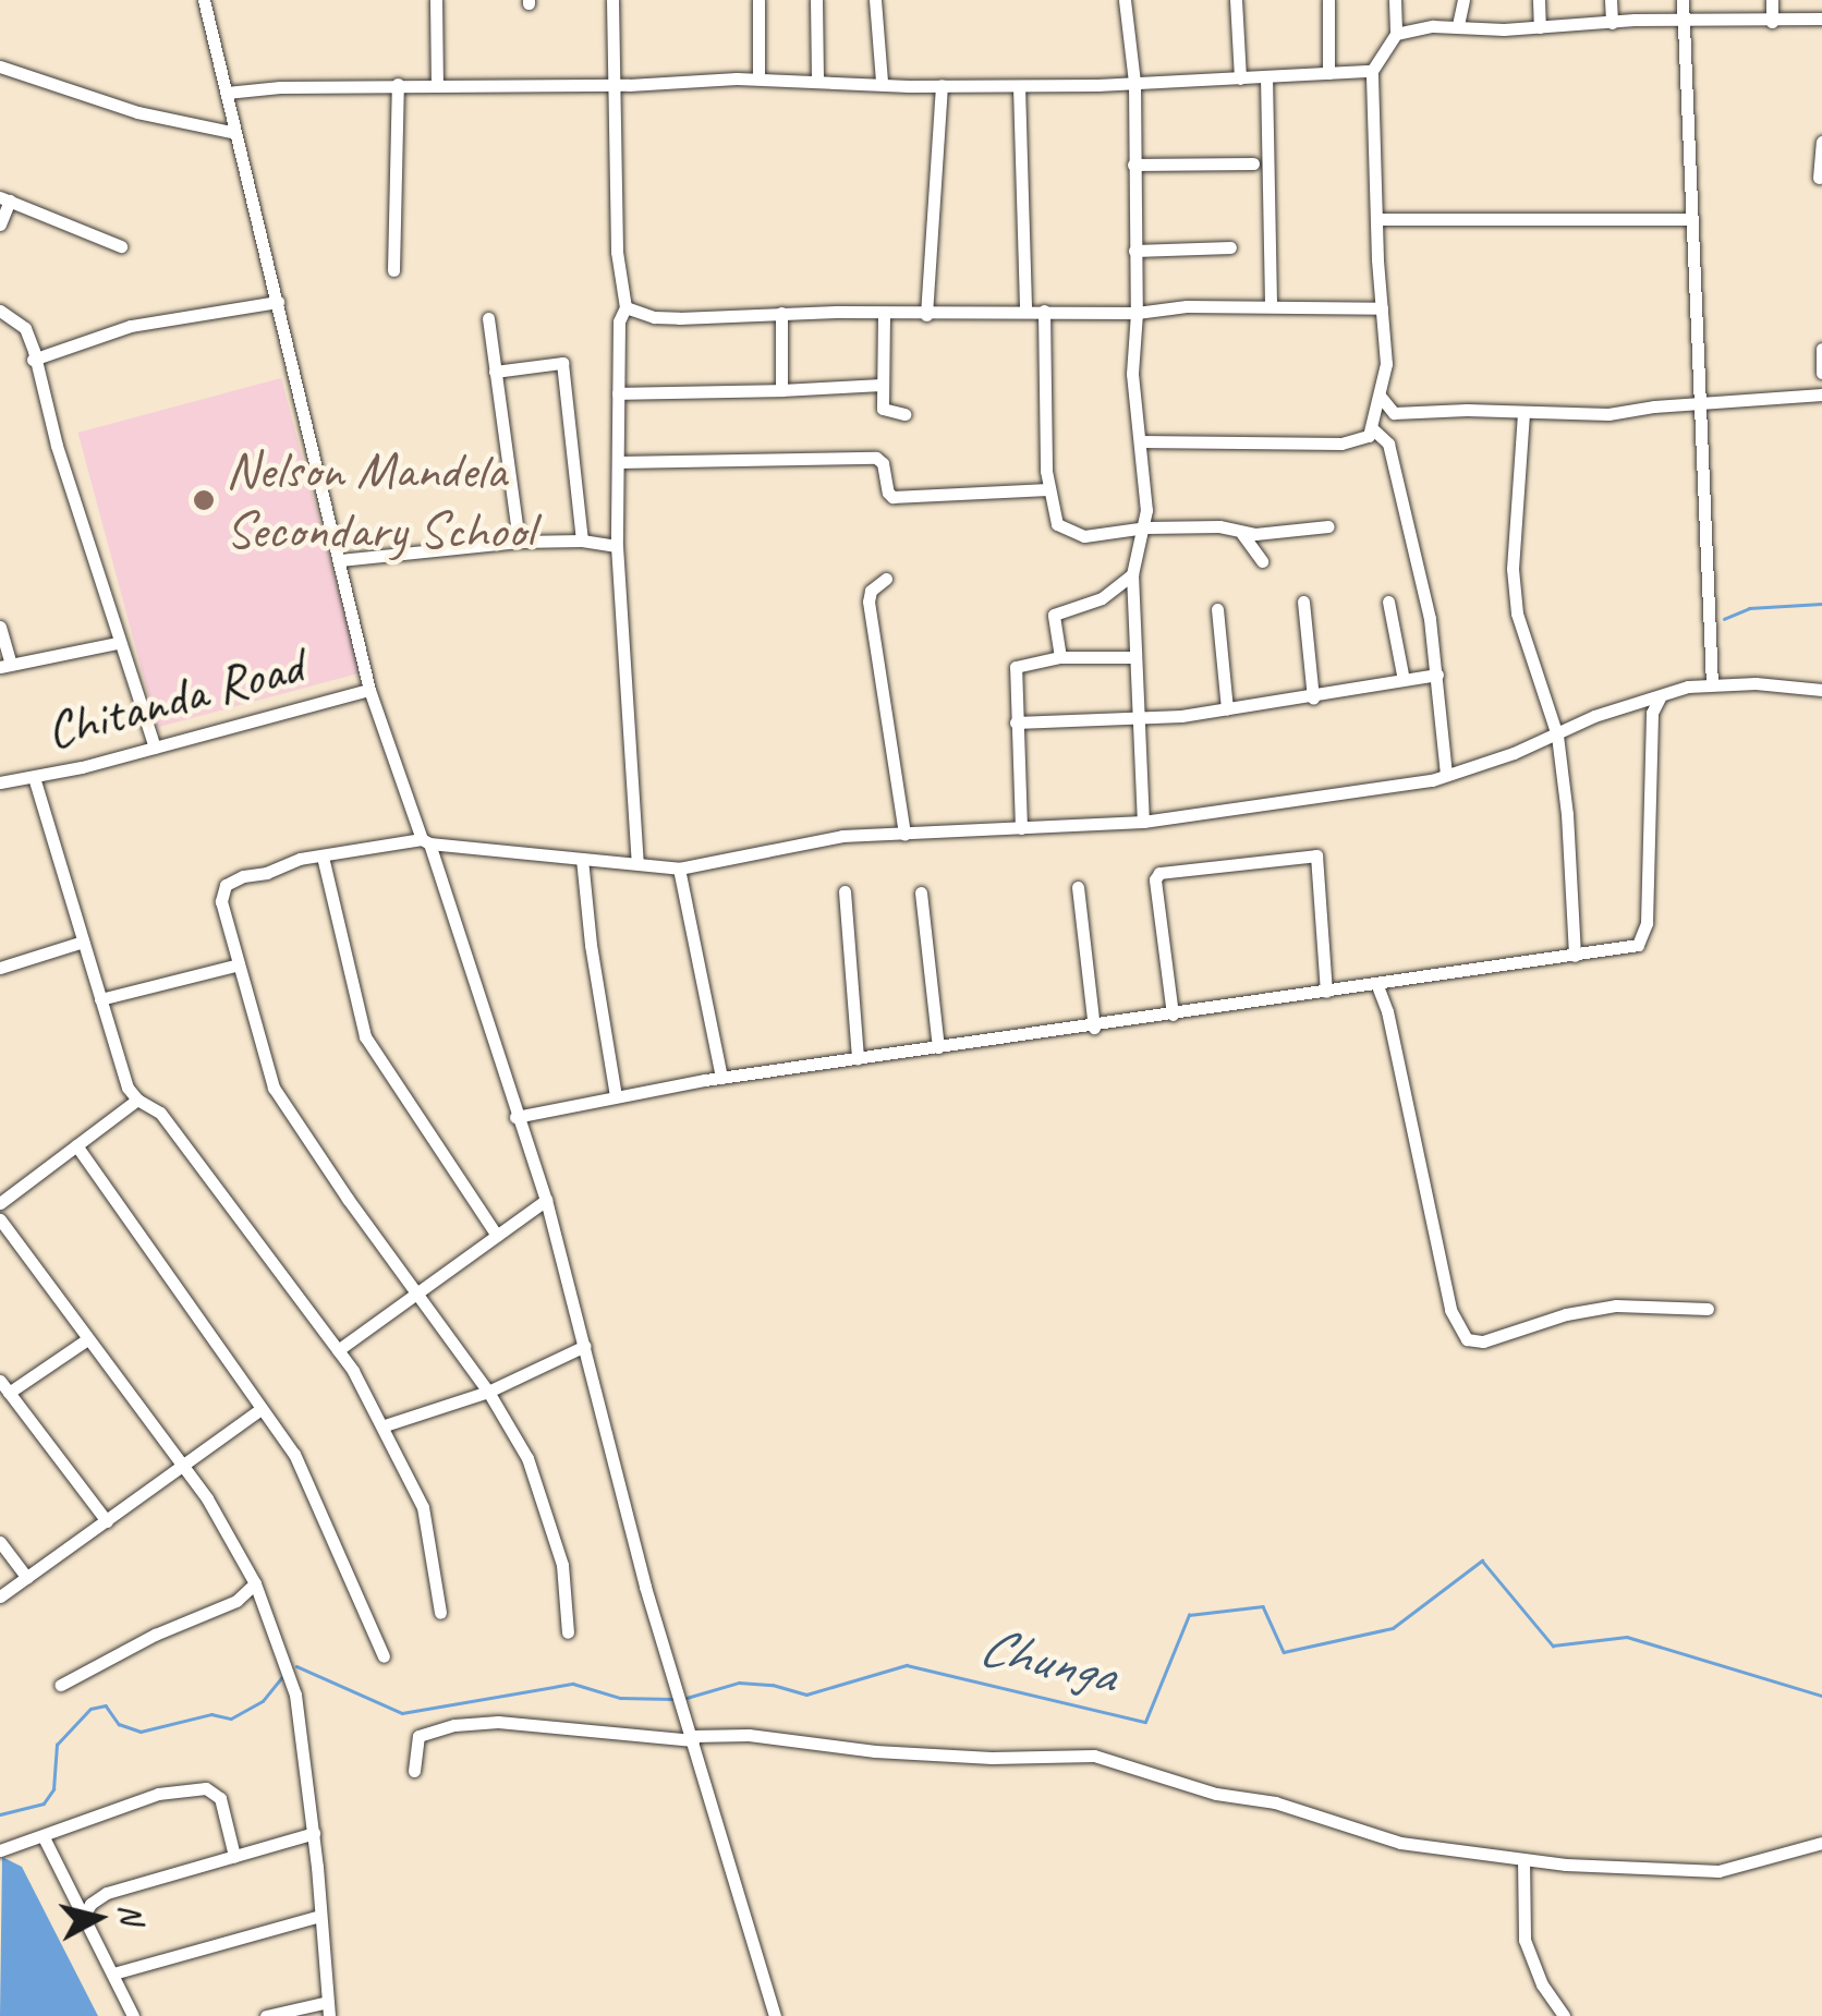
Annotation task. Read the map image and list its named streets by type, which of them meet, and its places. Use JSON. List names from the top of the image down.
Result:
{
  "streets": {
    "street": ["Chitanda Road"]
  },
  "water": ["Chunga"],
  "places": ["Nelson Mandela Secondary School"],
  "north": "right"
}
